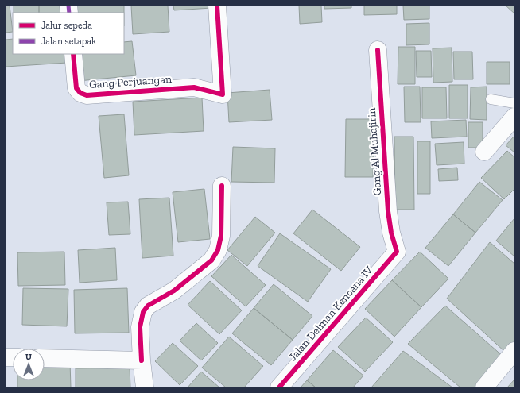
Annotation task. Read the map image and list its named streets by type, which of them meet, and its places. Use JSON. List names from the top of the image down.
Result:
{
  "streets": {
    "street": ["Gang Perjuangan", "Gang Al Muhajirin", "Jalan Delman Kencana IV"]
  },
  "crossings": [
    ["Gang Al Muhajirin", "Jalan Delman Kencana IV"]
  ],
  "legend": ["Jalur sepeda", "Jalan setapak"],
  "north": "top"
}
